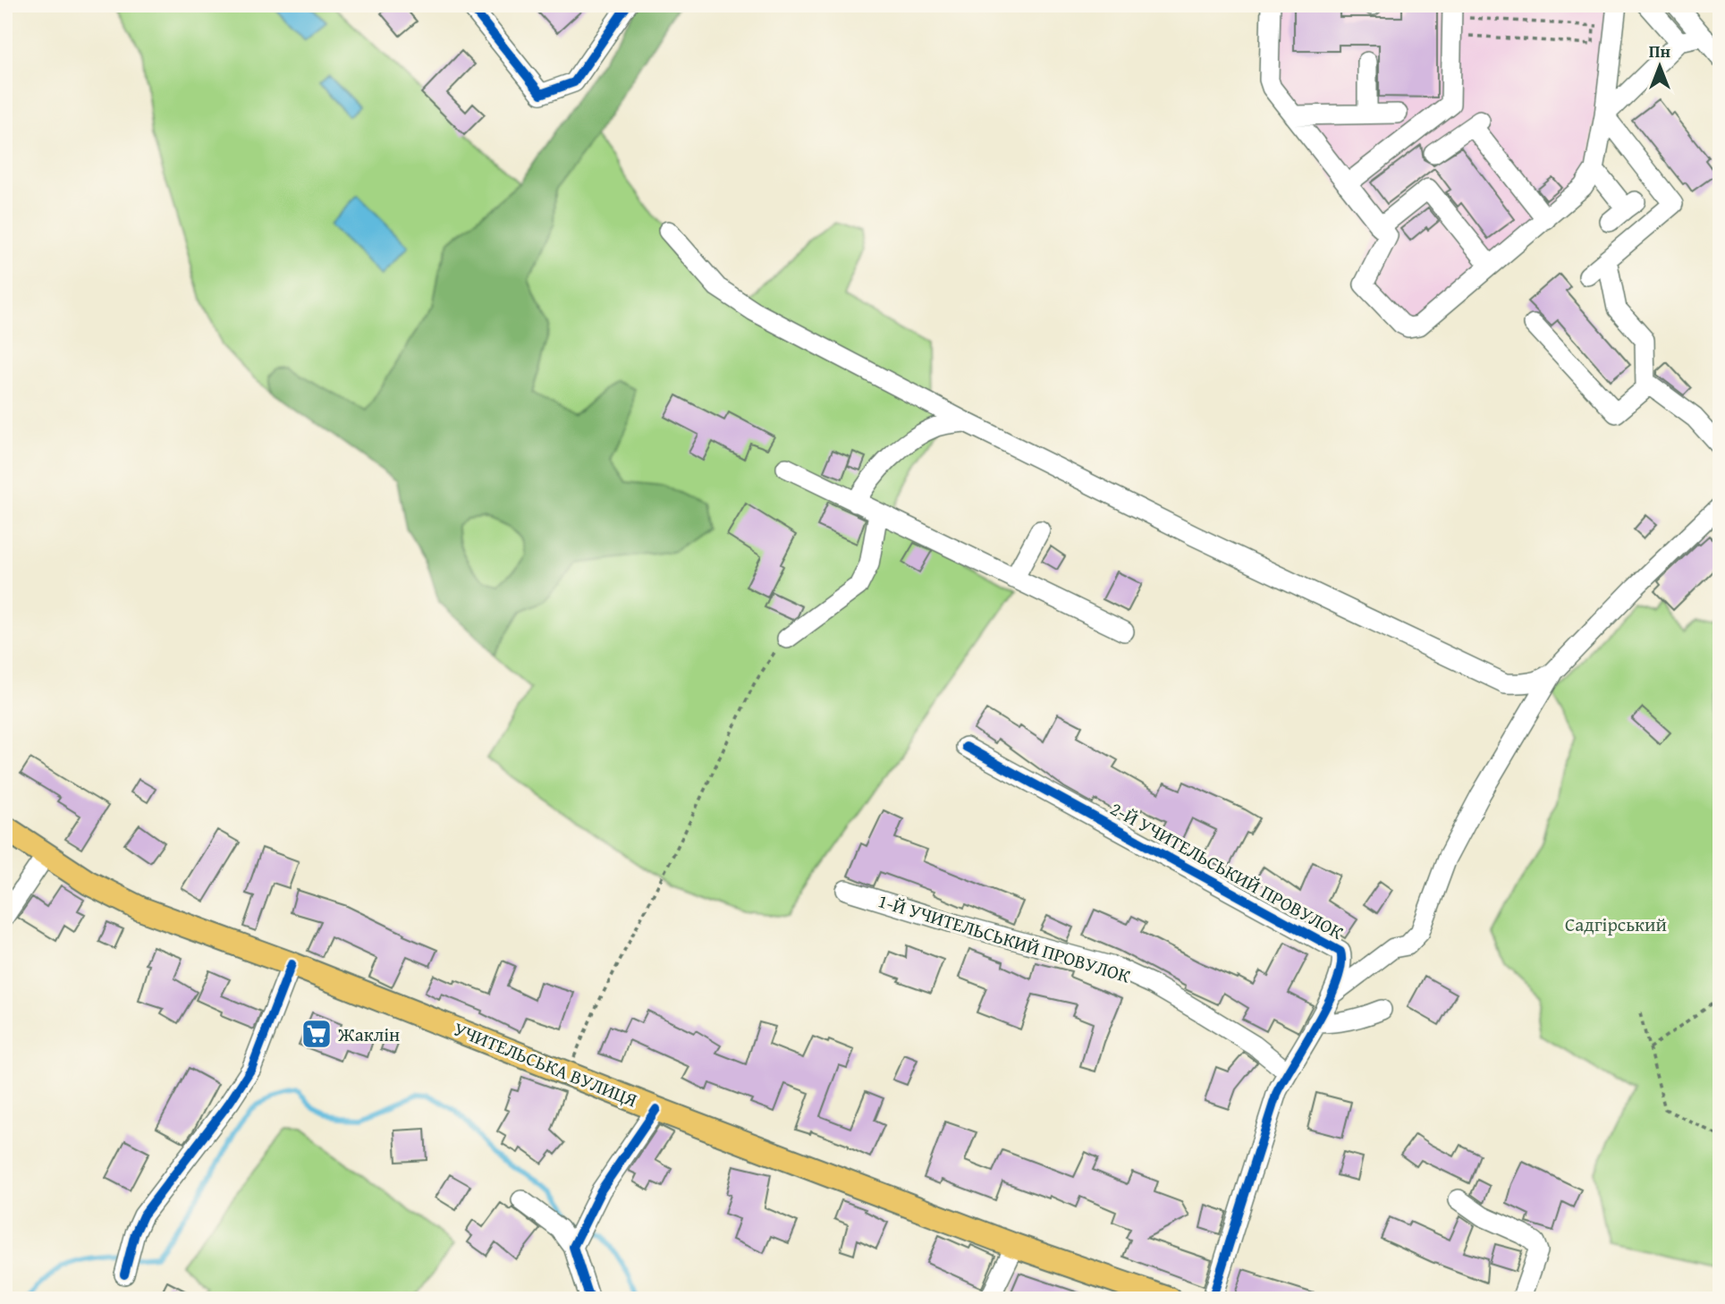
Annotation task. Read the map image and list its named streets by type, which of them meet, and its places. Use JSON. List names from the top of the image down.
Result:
{
  "streets": {
    "main road": ["УЧИТЕЛЬСЬКА ВУЛИЦЯ"],
    "street": ["2-Й УЧИТЕЛЬСЬКИЙ ПРОВУЛОК", "1-Й УЧИТЕЛЬСЬКИЙ ПРОВУЛОК"]
  },
  "crossings": [
    ["2-Й УЧИТЕЛЬСЬКИЙ ПРОВУЛОК", "1-Й УЧИТЕЛЬСЬКИЙ ПРОВУЛОК"]
  ],
  "parks": ["Садгірський"],
  "places": {
    "supermarket": ["Жаклін"]
  },
  "north": "top"
}
